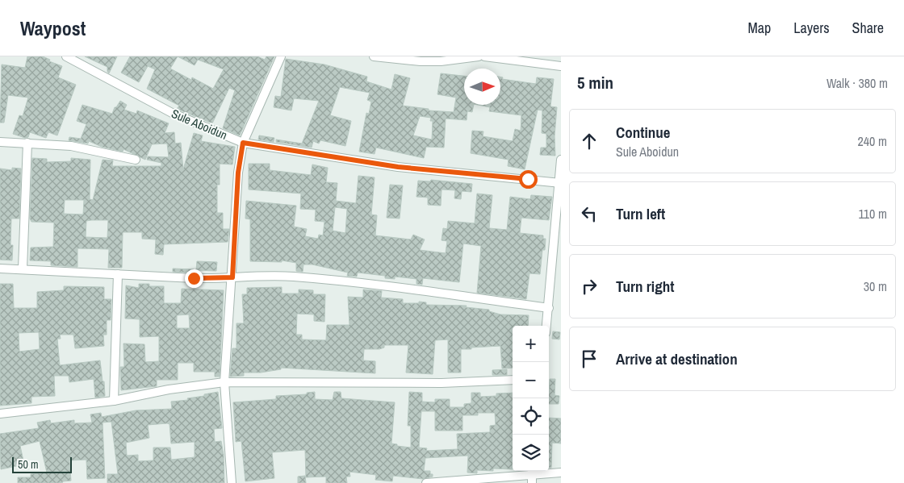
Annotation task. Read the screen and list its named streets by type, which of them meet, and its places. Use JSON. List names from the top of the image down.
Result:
{
  "streets": {
    "street": ["Sule Aboidun"]
  },
  "scale_bar": "50 m",
  "north": "right",
  "page": {
    "header": "Waypost",
    "nav": ["Map", "Layers", "Share"],
    "heading": ["5 min", "Walk · 380 m"],
    "list": [
      ["Continue", "Sule Aboidun", "240 m"],
      ["Turn left", "110 m"],
      ["Turn right", "30 m"],
      "Arrive at destination"
    ],
    "map_buttons": ["+", "−"],
    "scale": "50 m"
  }
}
